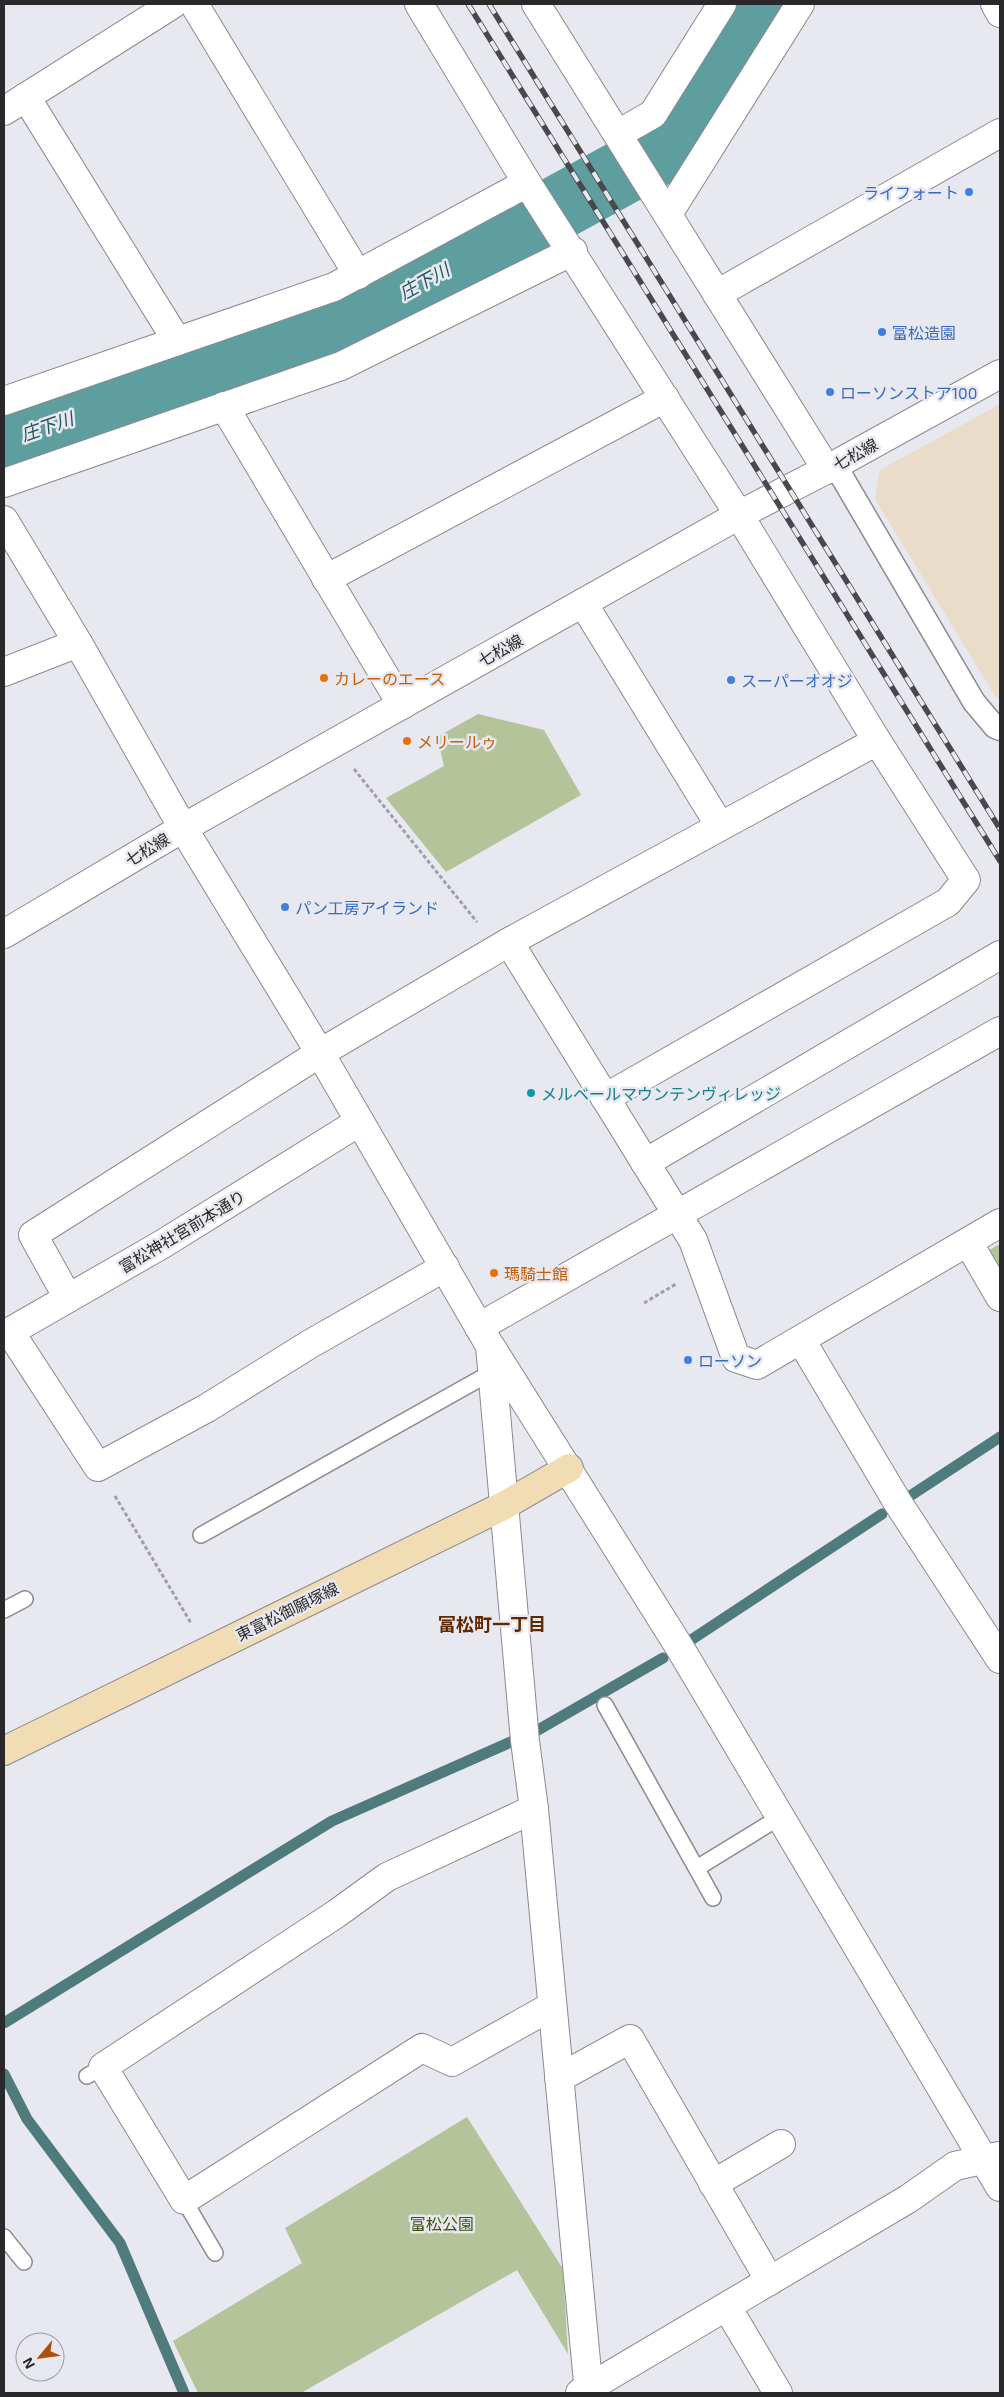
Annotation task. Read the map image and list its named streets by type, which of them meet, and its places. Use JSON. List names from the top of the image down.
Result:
{
  "streets": {
    "main road": ["東富松御願塚線"],
    "street": ["七松線", "富松神社宮前本通り"]
  },
  "districts": ["富松町一丁目"],
  "water": ["庄下川"],
  "parks": ["富松公園"],
  "places": [
    "ライフォート",
    "富松造園",
    "ローソンストア100",
    "カレーのエース",
    "スーパーオオジ",
    "メリールゥ",
    "パン工房アイランド",
    "メルベールマウンテンヴィレッジ",
    "瑪騎士館",
    "ローソン"
  ],
  "north": "bottom left"
}
